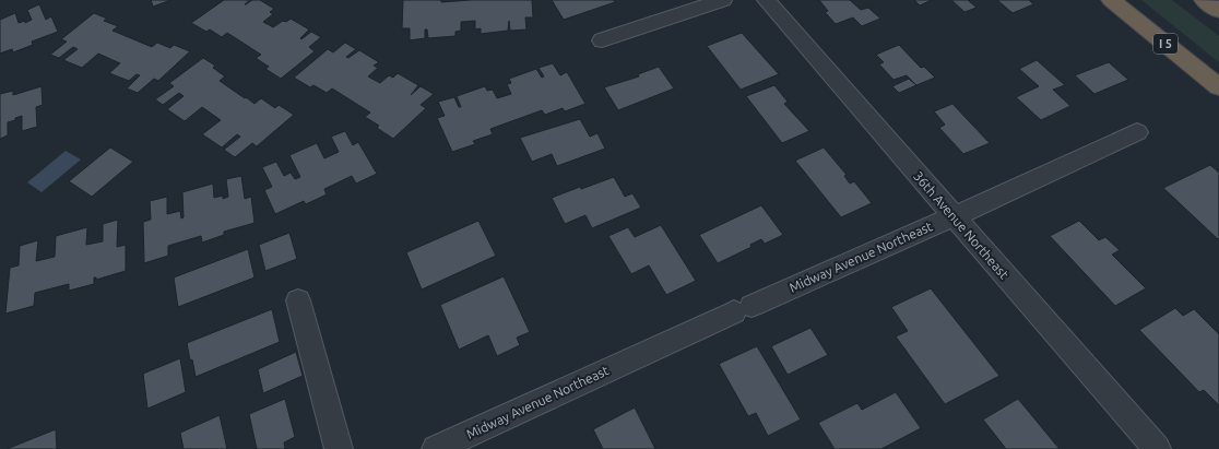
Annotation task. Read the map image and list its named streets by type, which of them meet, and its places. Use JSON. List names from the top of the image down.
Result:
{
  "streets": {
    "highway": ["I 5"],
    "street": ["36th Avenue Northeast", "Midway Avenue Northeast"]
  },
  "crossings": [
    ["36th Avenue Northeast", "Midway Avenue Northeast"]
  ]
}
